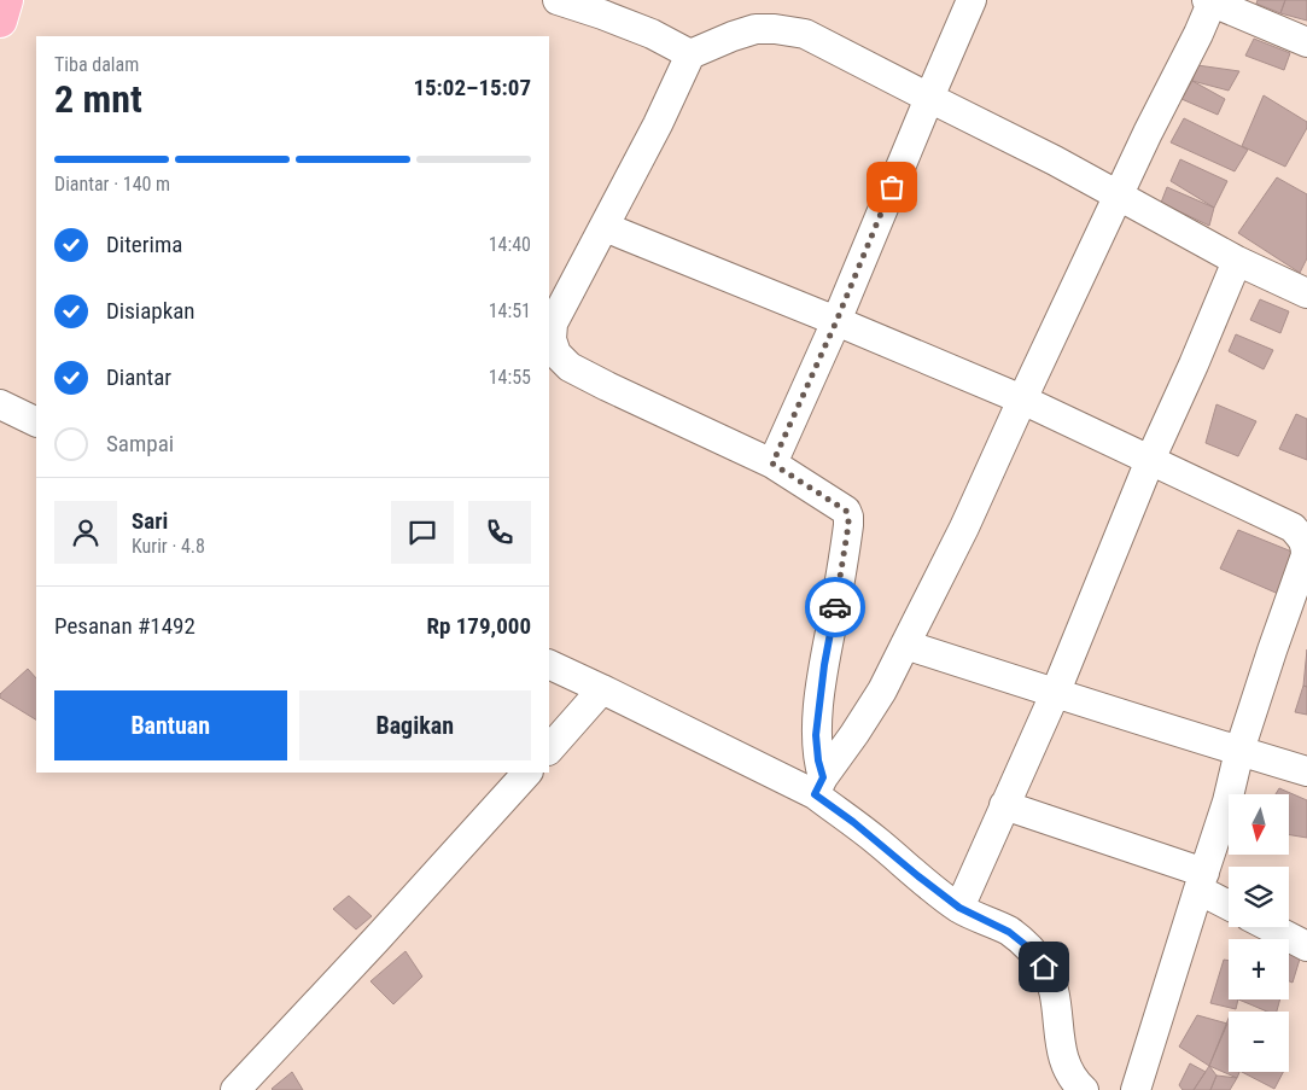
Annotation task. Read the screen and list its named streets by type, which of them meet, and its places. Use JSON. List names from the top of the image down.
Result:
{
  "north": "bottom",
  "page": {
    "heading": ["2 mnt", "Tiba dalam", "15:02–15:07"],
    "panel": [
      "Sari",
      "Kurir · 4.8",
      "Pesanan #1492",
      "Rp 179,000"
    ],
    "bar": "Diantar · 140 m",
    "list": [
      ["Diterima", "14:40"],
      ["Disiapkan", "14:51"],
      ["Diantar", "14:55"],
      "Sampai"
    ],
    "buttons": ["Bantuan", "Bagikan"],
    "map_buttons": ["+", "−"]
  }
}
